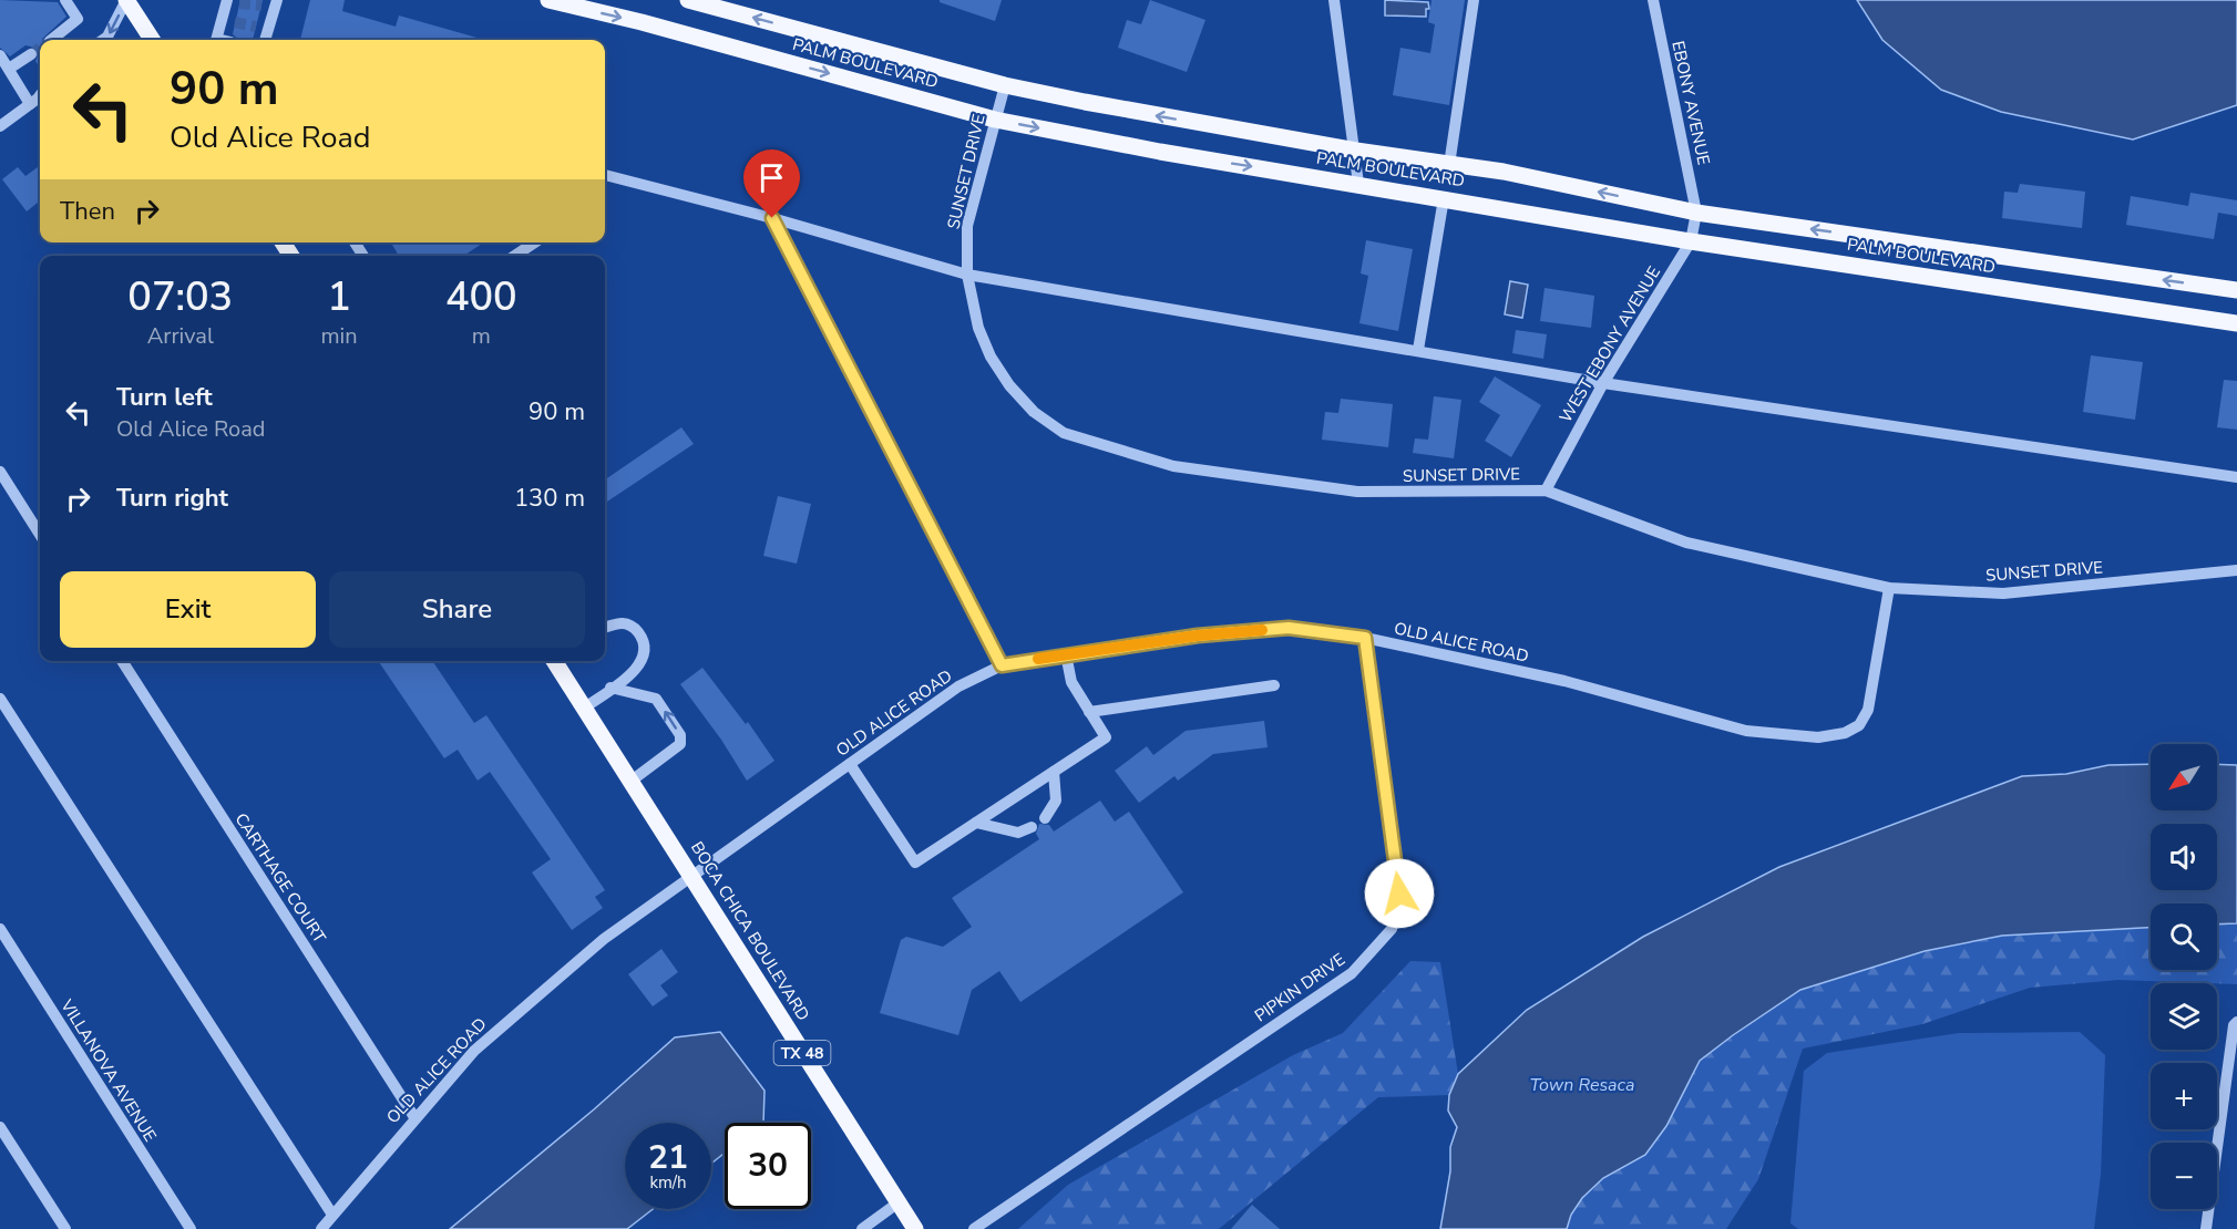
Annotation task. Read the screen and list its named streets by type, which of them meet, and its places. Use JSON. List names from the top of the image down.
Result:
{
  "streets": {
    "main road": ["PALM BOULEVARD", "BOCA CHICA BOULEVARD", "TX 48"],
    "street": [
      "EBONY AVENUE",
      "SUNSET DRIVE",
      "WEST EBONY AVENUE",
      "OLD ALICE ROAD",
      "CARTHAGE COURT",
      "PIPKIN DRIVE",
      "VILLANOVA AVENUE"
    ]
  },
  "crossings": [
    ["PALM BOULEVARD", "EBONY AVENUE"],
    ["PALM BOULEVARD", "SUNSET DRIVE"],
    ["PALM BOULEVARD", "WEST EBONY AVENUE"],
    ["EBONY AVENUE", "WEST EBONY AVENUE"],
    ["SUNSET DRIVE", "WEST EBONY AVENUE"],
    ["SUNSET DRIVE", "OLD ALICE ROAD"],
    ["OLD ALICE ROAD", "CARTHAGE COURT"],
    ["OLD ALICE ROAD", "BOCA CHICA BOULEVARD"],
    ["OLD ALICE ROAD", "PIPKIN DRIVE"]
  ],
  "water": ["Town Resaca"],
  "north": "bottom left",
  "page": {
    "turn": ["90 m", "Old Alice Road"],
    "then": "Then",
    "eta": [
      "07:03",
      "Arrival",
      "1",
      "min",
      "400",
      "m"
    ],
    "list": [
      {
        "name": "Turn left",
        "note": "Old Alice Road",
        "value": "90 m"
      },
      {
        "name": "Turn right",
        "value": "130 m"
      }
    ],
    "buttons": ["Exit", "Share"],
    "map_buttons": ["+", "−"],
    "speed": "21 km/h",
    "limit": "30"
  }
}
